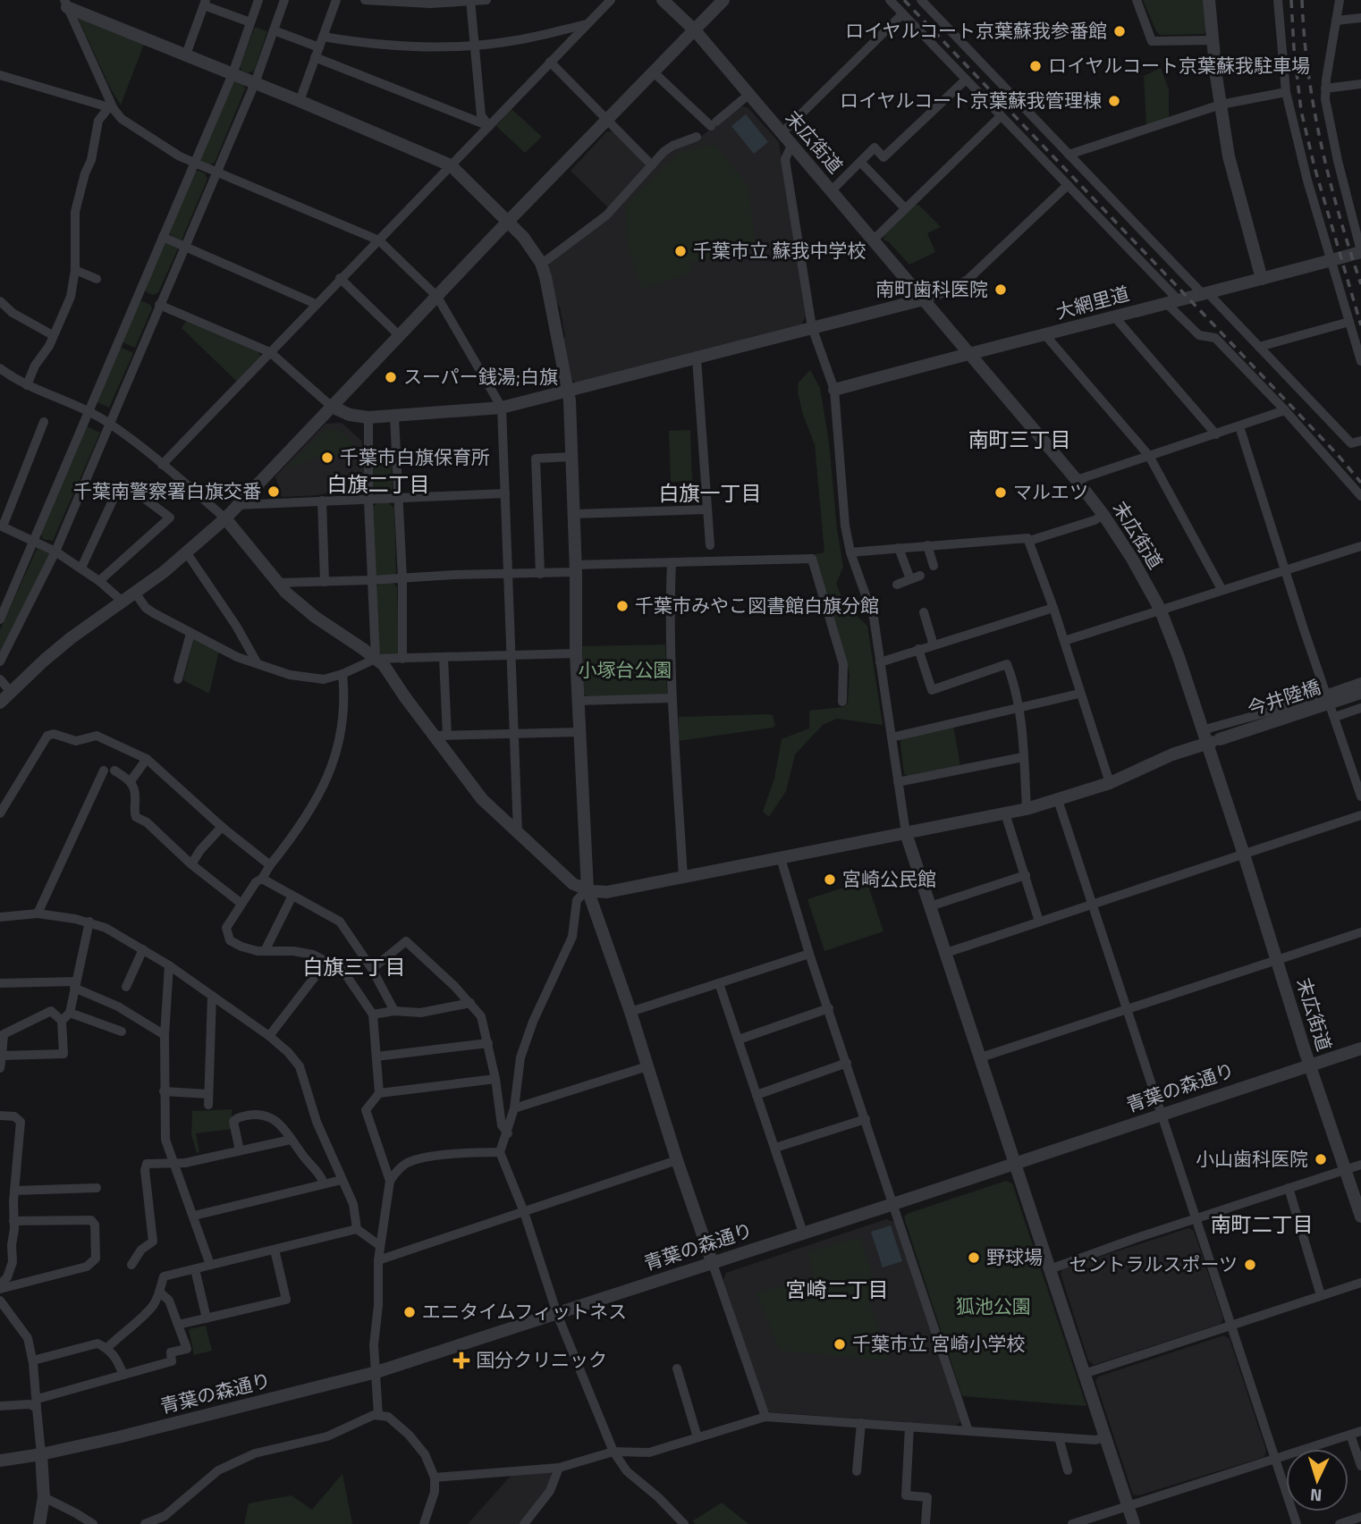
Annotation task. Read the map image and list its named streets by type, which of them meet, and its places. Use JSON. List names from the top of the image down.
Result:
{
  "streets": {
    "street": [
      "末広街道",
      "大網里道",
      "今井陸橋",
      "青葉の森通り"
    ]
  },
  "crossings": [
    ["末広街道", "大網里道"],
    ["末広街道", "今井陸橋"],
    ["末広街道", "青葉の森通り"]
  ],
  "districts": [
    "南町三丁目",
    "白旗二丁目",
    "白旗一丁目",
    "白旗三丁目",
    "南町二丁目",
    "宮崎二丁目"
  ],
  "parks": ["小塚台公園", "狐池公園"],
  "places": {
    "other": [
      "ロイヤルコート京葉蘇我参番館",
      "ロイヤルコート京葉蘇我駐車場",
      "ロイヤルコート京葉蘇我管理棟",
      "千葉市立 蘇我中学校",
      "南町歯科医院",
      "スーパー銭湯;白旗",
      "千葉市白旗保育所",
      "千葉南警察署白旗交番",
      "マルエツ",
      "千葉市みやこ図書館白旗分館",
      "宮崎公民館",
      "小山歯科医院",
      "野球場",
      "セントラルスポーツ",
      "エニタイムフィットネス",
      "千葉市立 宮崎小学校"
    ],
    "health": ["国分クリニック"]
  },
  "north": "bottom"
}
